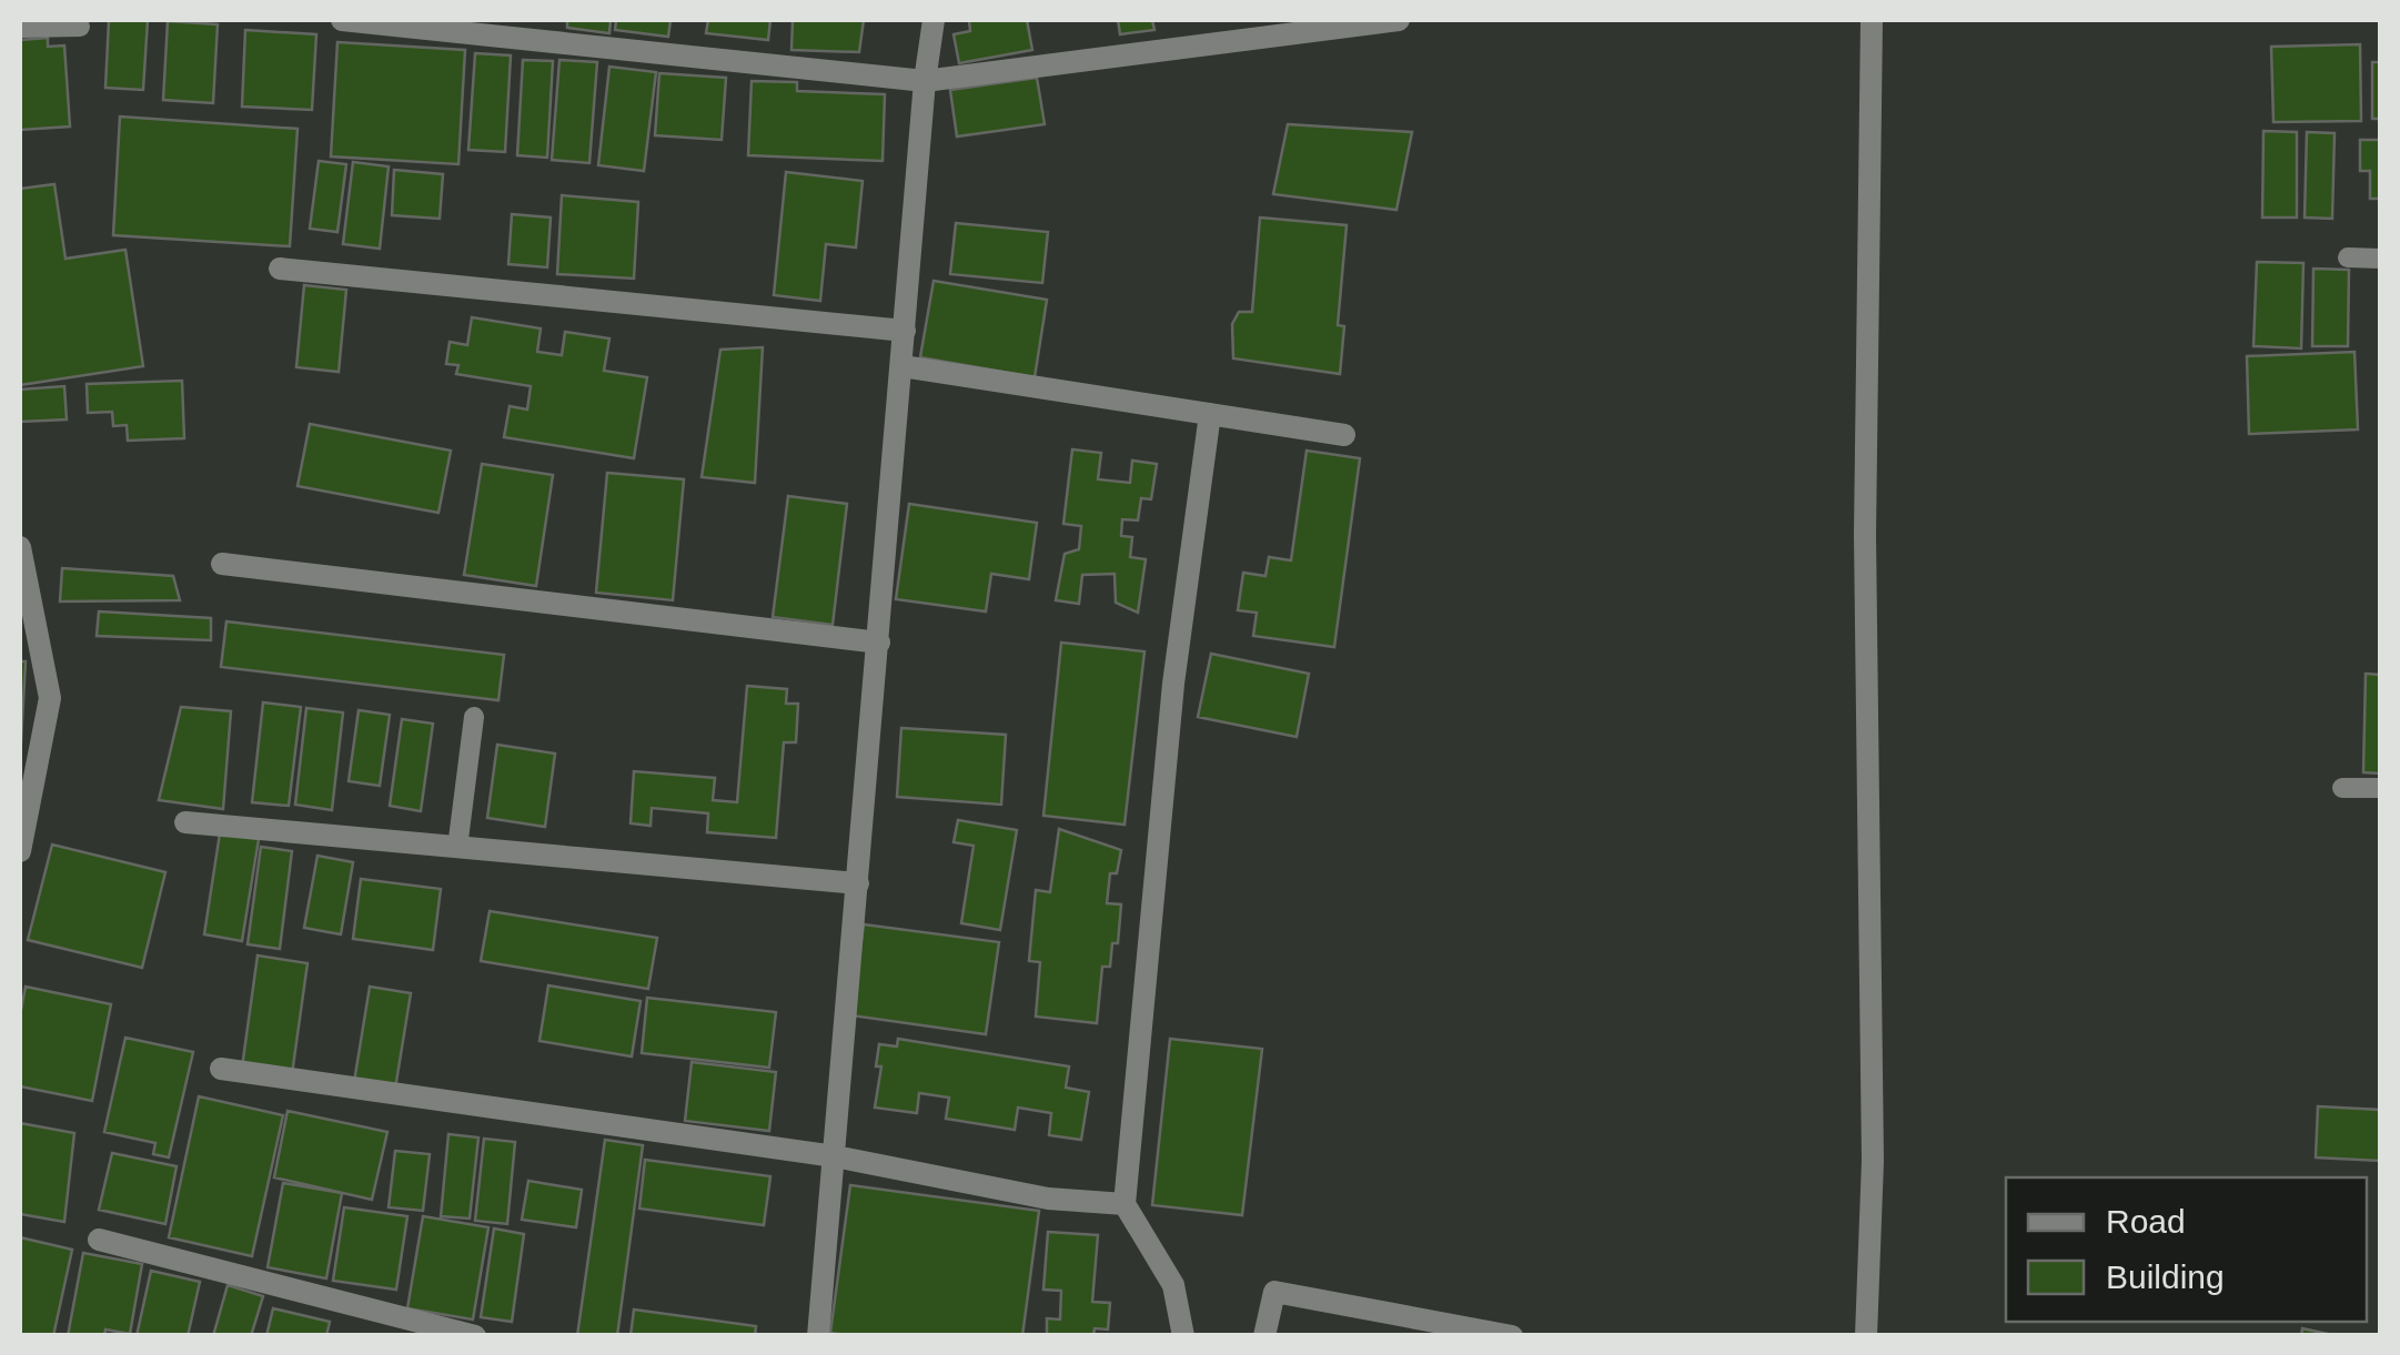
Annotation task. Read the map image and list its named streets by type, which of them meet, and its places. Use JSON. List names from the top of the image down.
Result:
{
  "legend": ["Road", "Building"]
}
